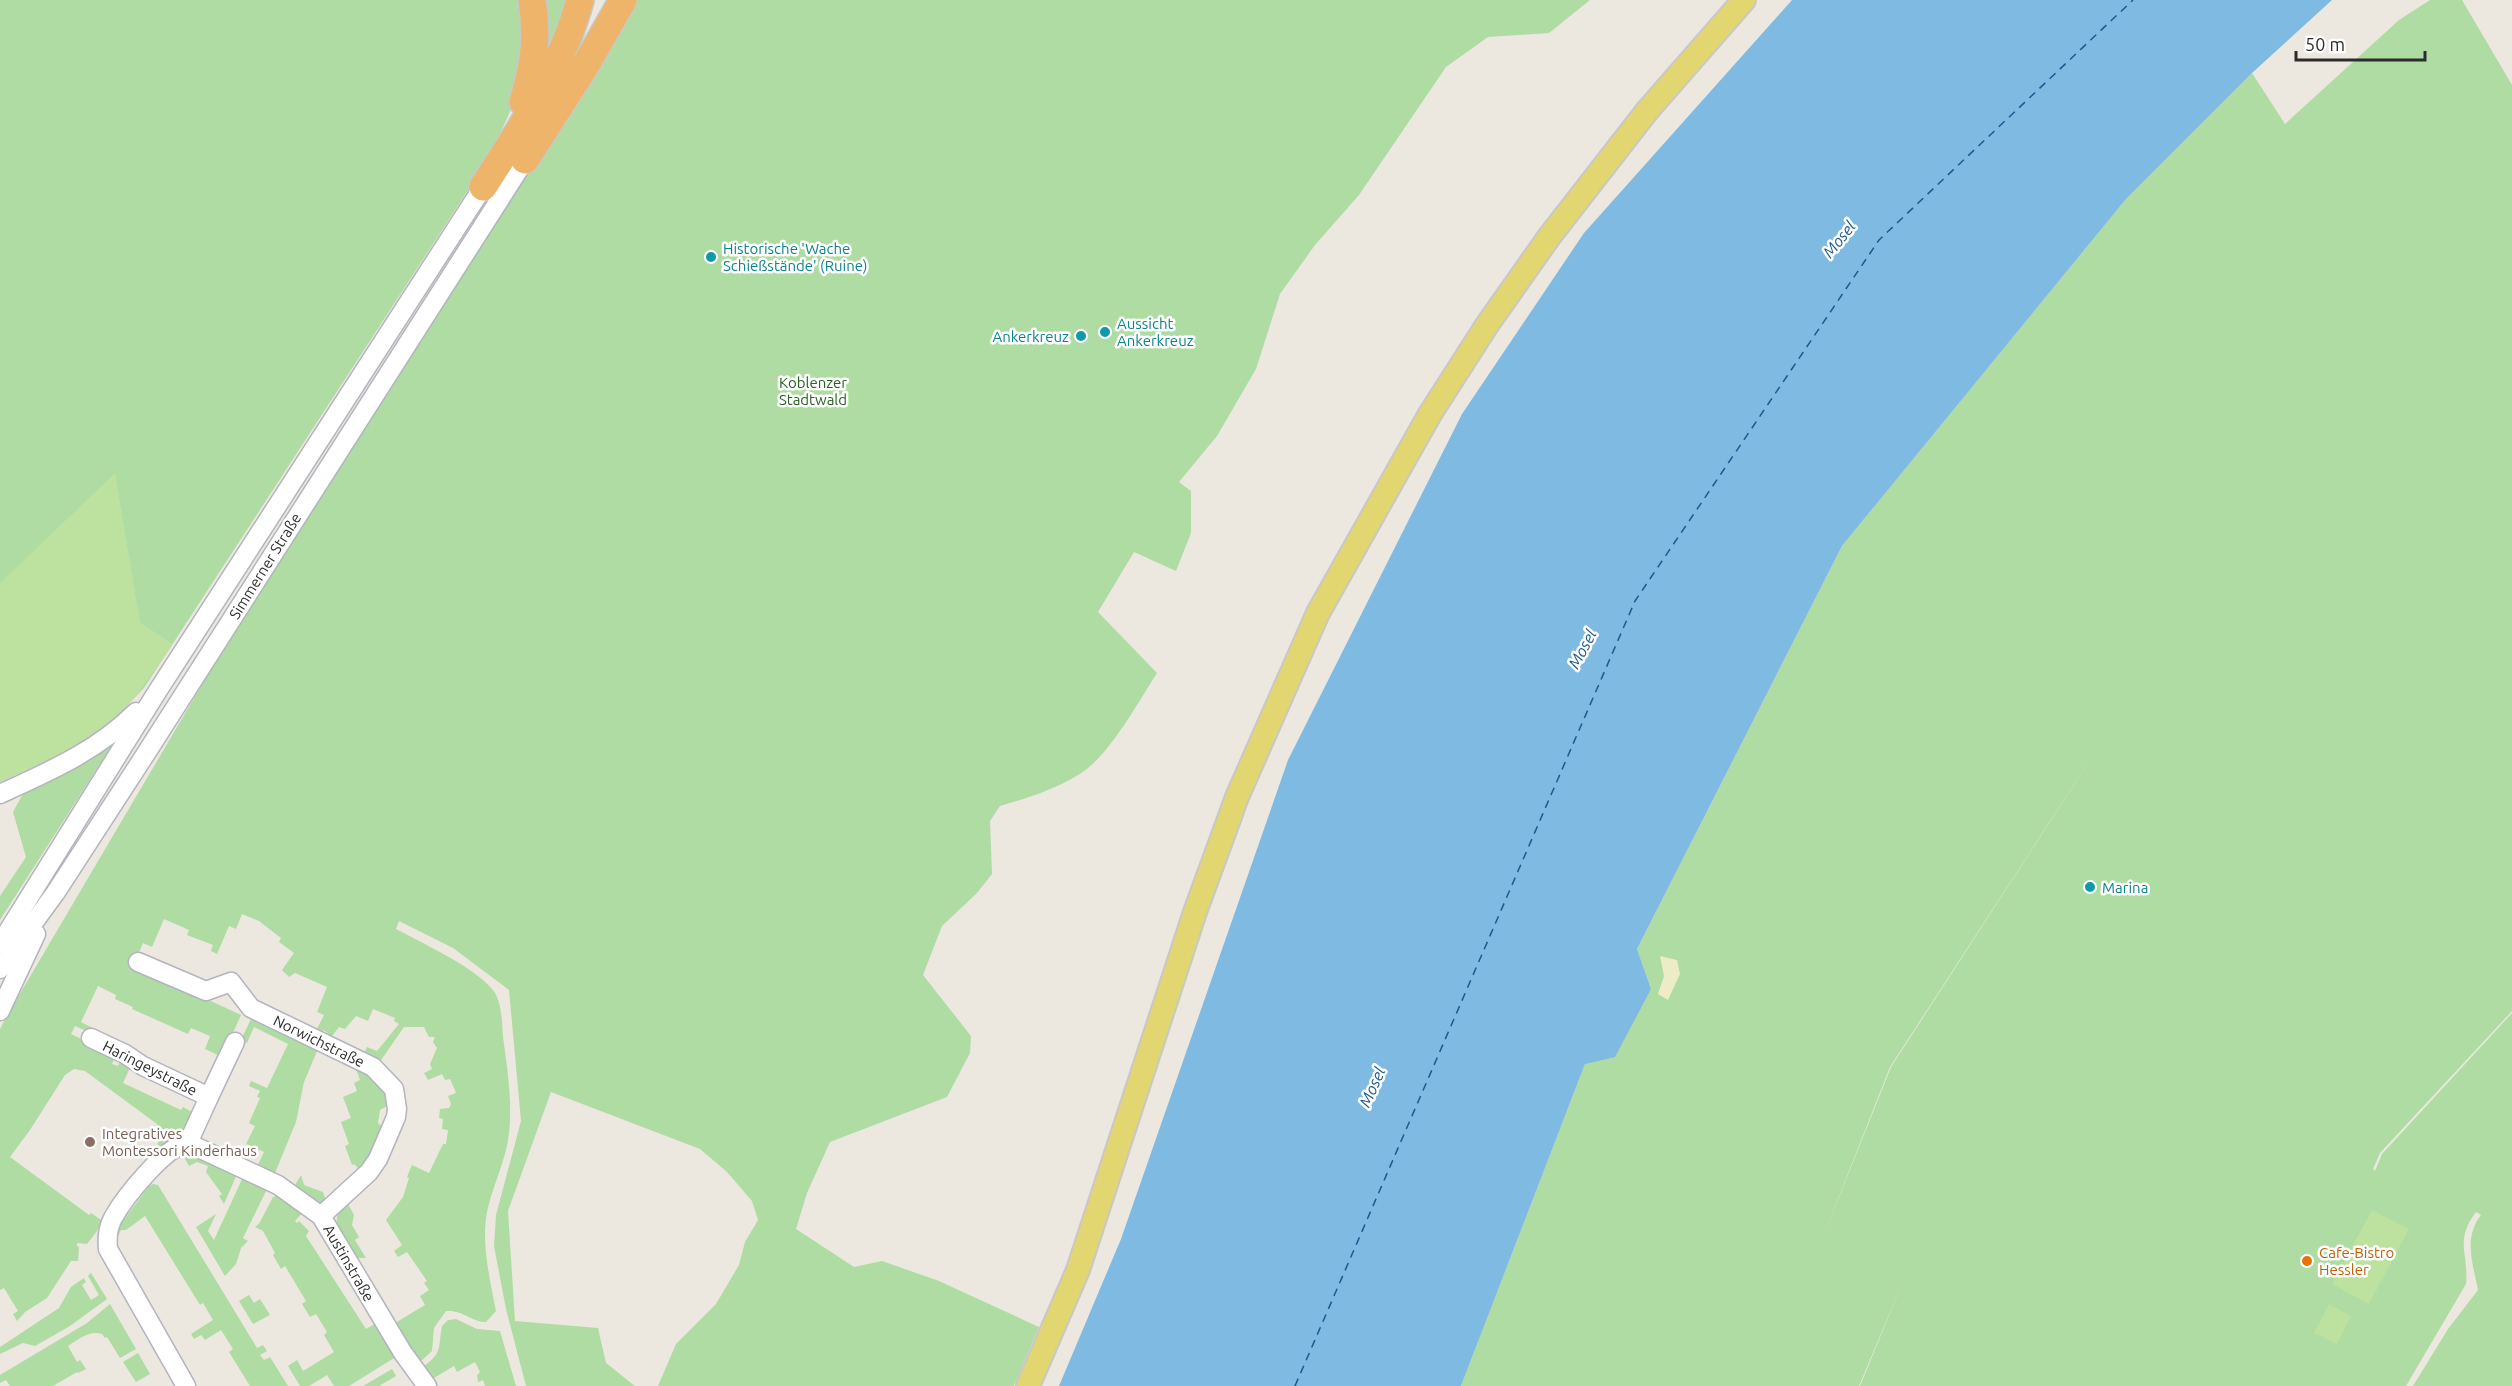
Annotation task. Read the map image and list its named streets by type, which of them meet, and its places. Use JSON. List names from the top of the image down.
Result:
{
  "streets": {
    "street": [
      "Simmerner Straße",
      "Norwichstraße",
      "Haringeystraße",
      "Austinstraße"
    ]
  },
  "crossings": [
    ["Norwichstraße", "Austinstraße"],
    ["Haringeystraße", "Austinstraße"]
  ],
  "water": ["Mosel"],
  "parks": ["Koblenzer Stadtwald"],
  "places": [
    "Historische 'Wache Schießstände' (Ruine)",
    "Aussicht Ankerkreuz",
    "Ankerkreuz",
    "Marina",
    "Integratives Montessori Kinderhaus",
    "Cafe-Bistro Hessler"
  ],
  "scale_bar": "50 m"
}
